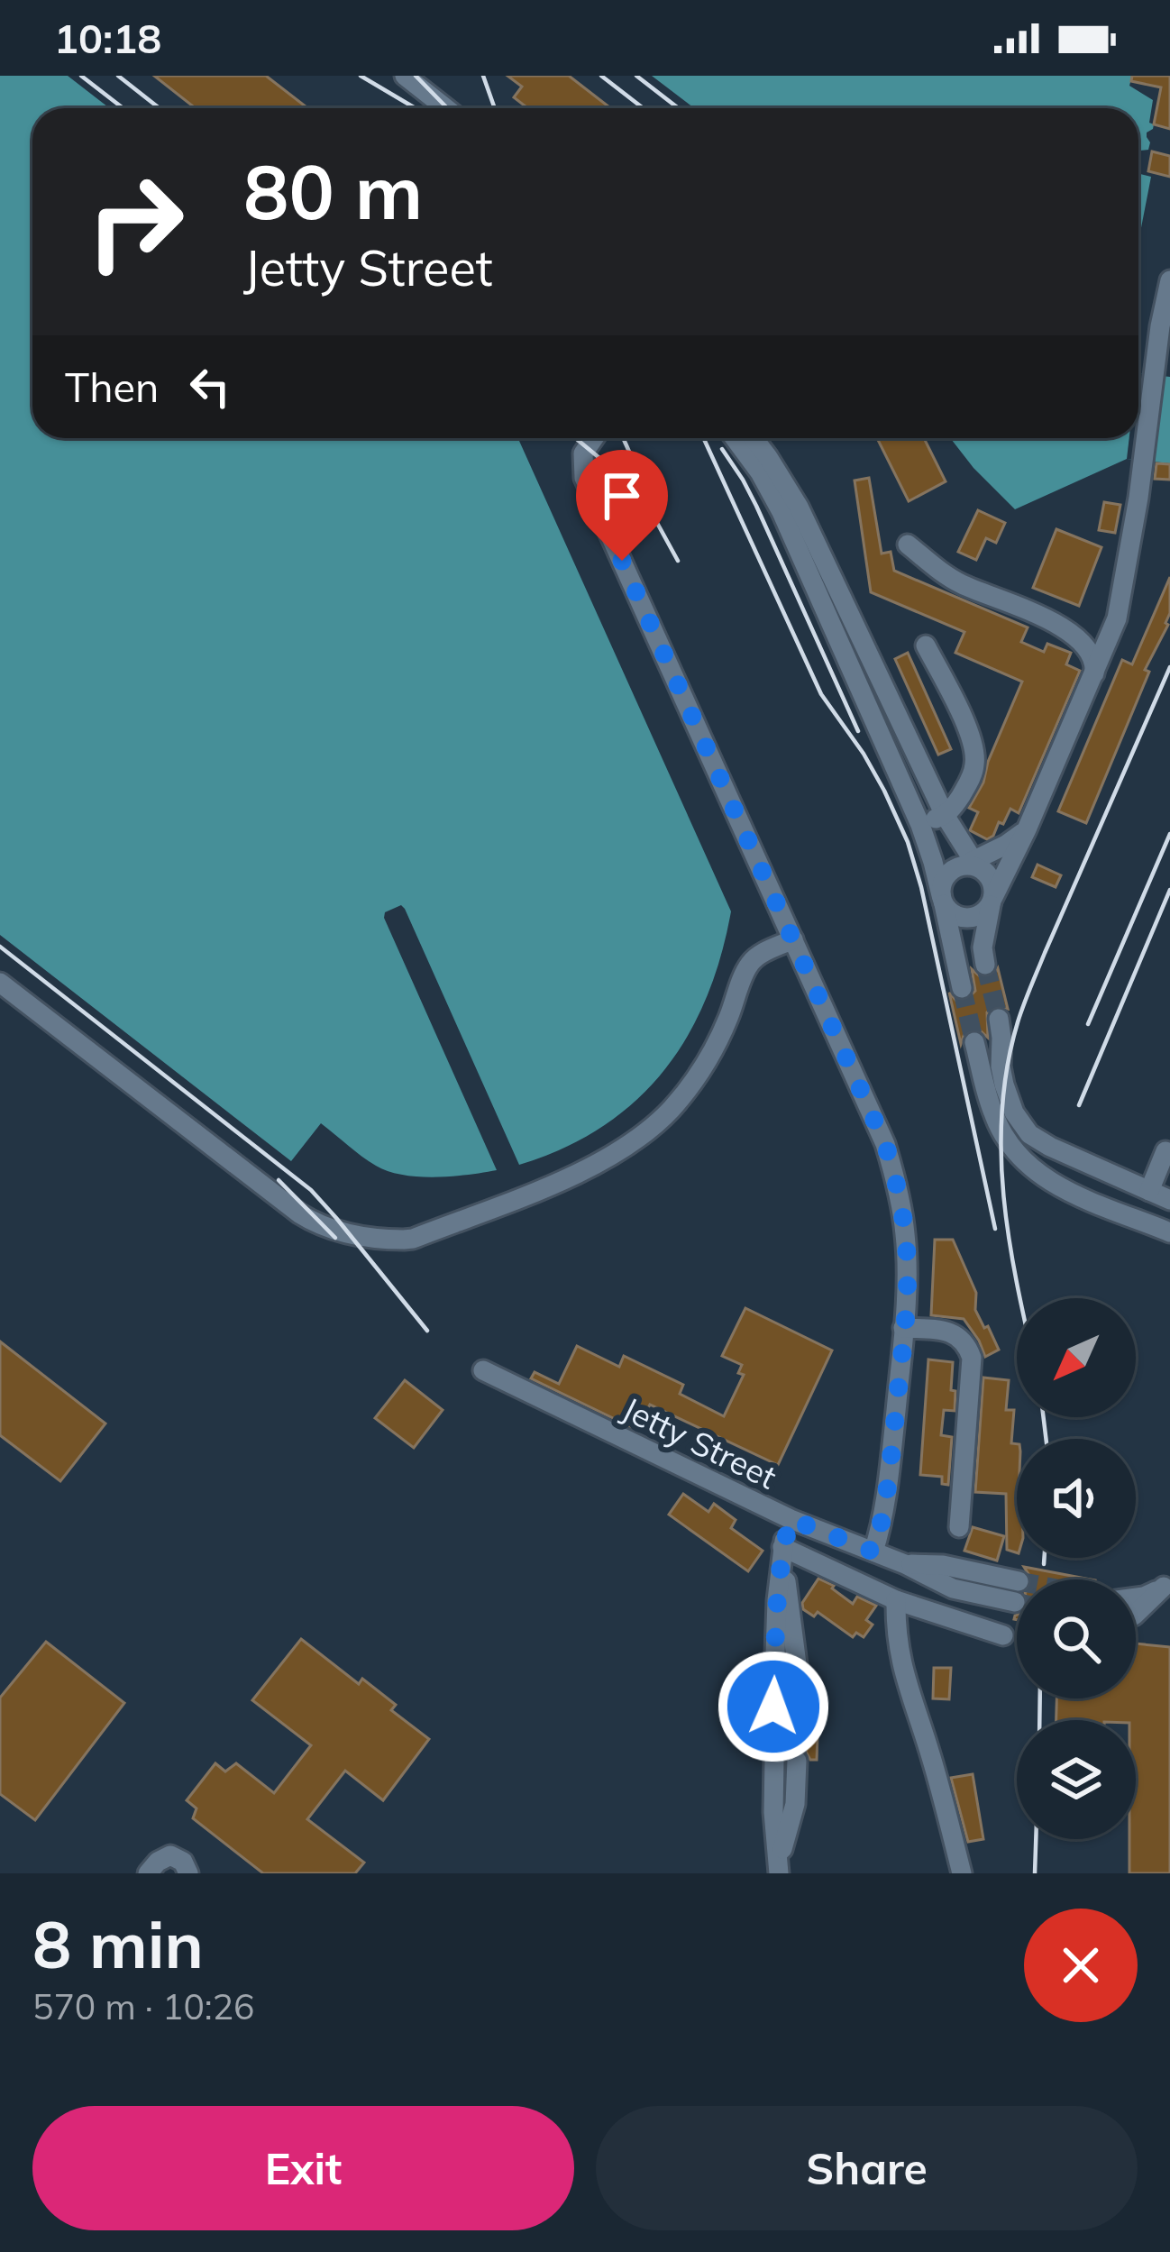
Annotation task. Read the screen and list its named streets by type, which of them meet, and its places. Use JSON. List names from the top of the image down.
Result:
{
  "streets": {
    "lane": ["Jetty Street"]
  },
  "north": "bottom left",
  "page": {
    "status": "10:18",
    "turn": ["80 m", "Jetty Street"],
    "then": "Then",
    "heading": ["8 min", "570 m · 10:26"],
    "buttons": ["Exit", "Share"]
  }
}
